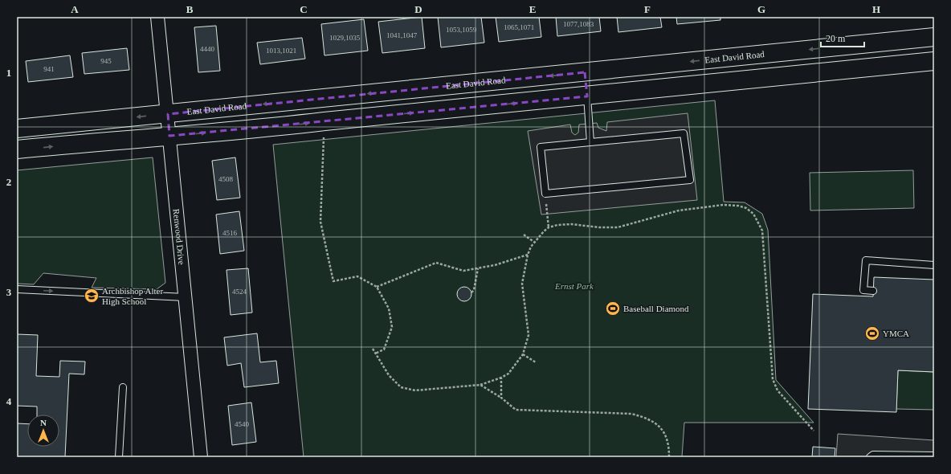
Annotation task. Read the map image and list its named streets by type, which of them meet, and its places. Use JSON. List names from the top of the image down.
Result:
{
  "streets": {
    "street": ["East David Road", "Renwood Drive"]
  },
  "crossings": [
    ["East David Road", "Renwood Drive"]
  ],
  "parks": ["Ernst Park"],
  "places": {
    "school or university": ["Archbishop Alter High School"],
    "sports": ["Baseball Diamond", "YMCA"]
  },
  "house_numbers": [
    "1077,1083",
    "1065,1071",
    "1053,1059",
    "1041,1047",
    "1029,1035",
    "4440",
    "1013,1021",
    "945",
    "941",
    "4508",
    "4516",
    "4524",
    "4540"
  ],
  "scale_bar": "20 m",
  "north": "top",
  "grid": {
    "columns": [
      "A",
      "B",
      "C",
      "D",
      "E",
      "F",
      "G",
      "H"
    ],
    "rows": [
      "1",
      "2",
      "3",
      "4"
    ]
  }
}
